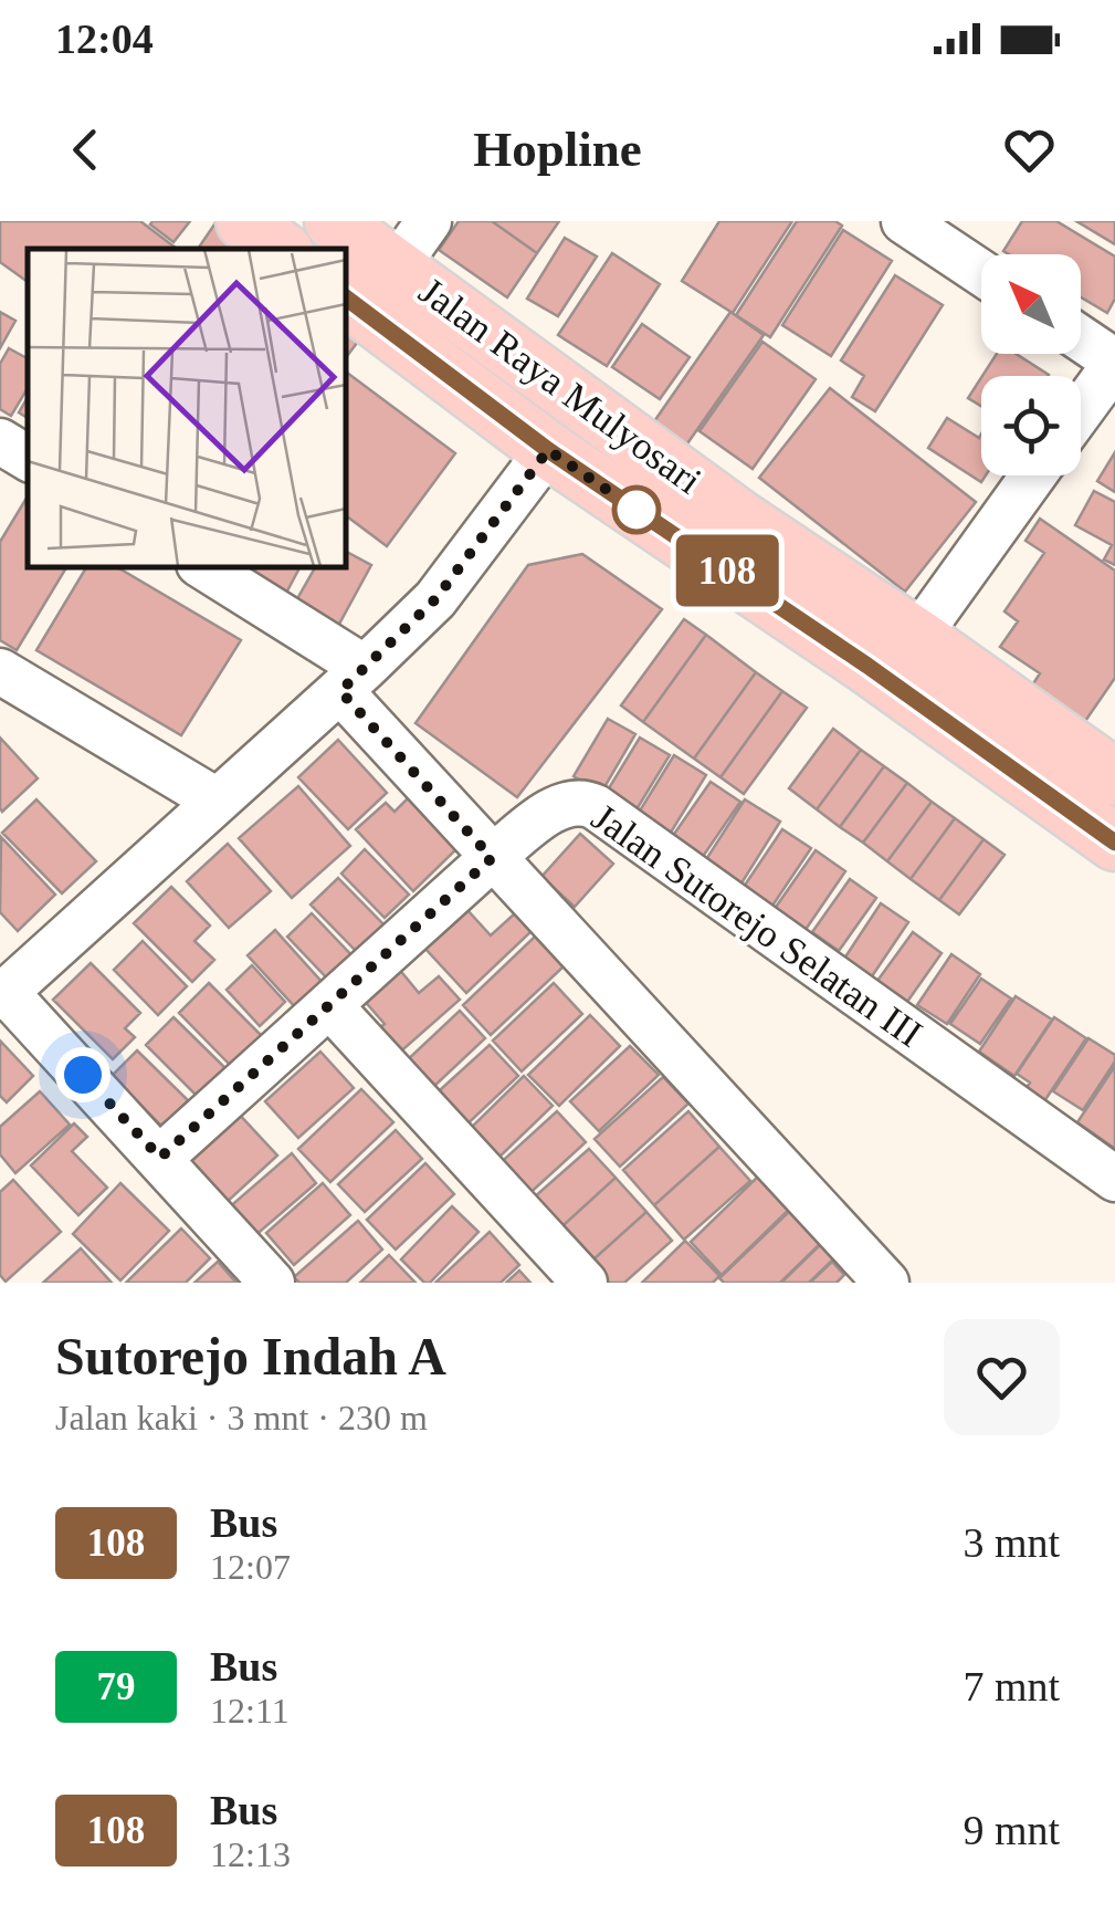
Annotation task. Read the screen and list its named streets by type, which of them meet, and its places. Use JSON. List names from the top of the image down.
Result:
{
  "streets": {
    "main road": ["Jalan Raya Mulyosari"],
    "street": ["Jalan Sutorejo Selatan III"]
  },
  "lines": ["bus line 108"],
  "north": "top left",
  "page": {
    "status": "12:04",
    "header": "Hopline",
    "on_map": "108",
    "heading": ["Sutorejo Indah A", "Jalan kaki · 3 mnt · 230 m"],
    "list": [
      {
        "mark": "108",
        "name": "Bus",
        "note": "12:07",
        "value": "3 mnt"
      },
      {
        "mark": "79",
        "name": "Bus",
        "note": "12:11",
        "value": "7 mnt"
      },
      {
        "mark": "108",
        "name": "Bus",
        "note": "12:13",
        "value": "9 mnt"
      }
    ]
  }
}
